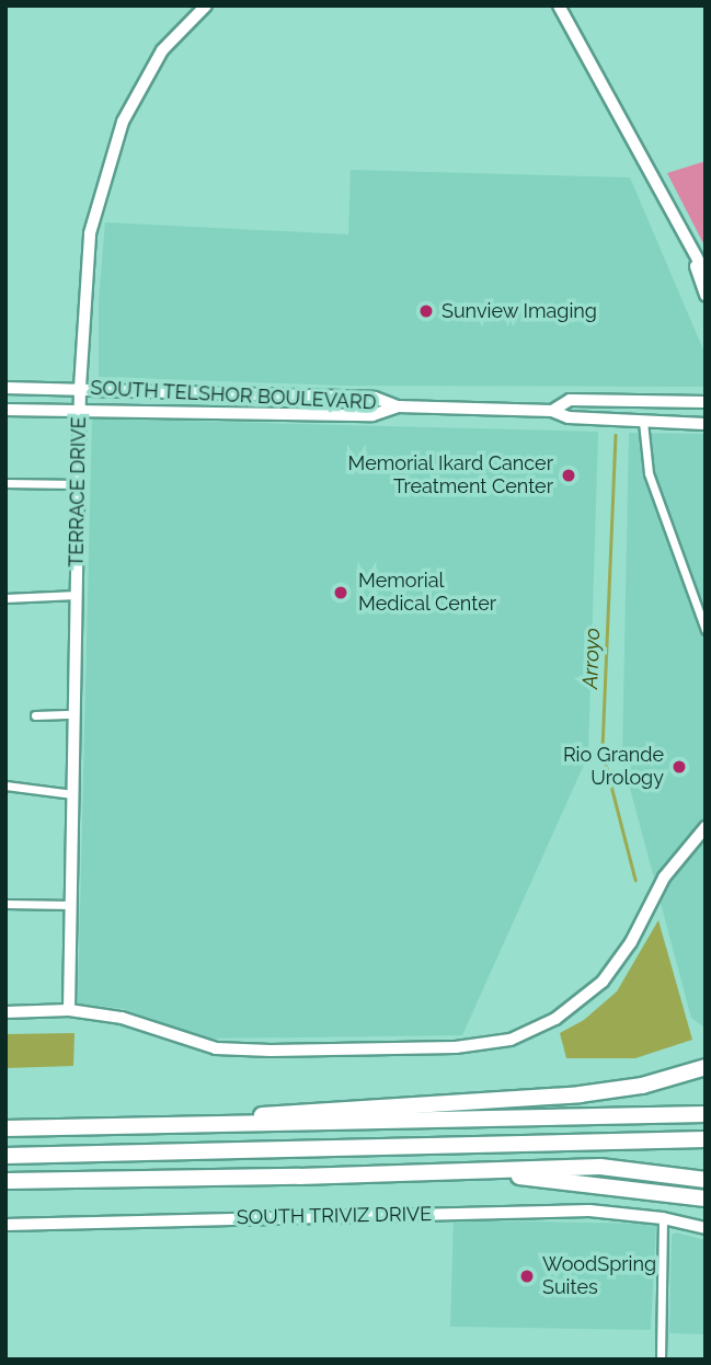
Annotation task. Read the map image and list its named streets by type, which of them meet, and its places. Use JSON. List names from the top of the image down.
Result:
{
  "streets": {
    "street": ["SOUTH TELSHOR BOULEVARD", "TERRACE DRIVE", "SOUTH TRIVIZ DRIVE"]
  },
  "crossings": [
    ["SOUTH TELSHOR BOULEVARD", "TERRACE DRIVE"]
  ],
  "water": ["Arroyo"],
  "places": [
    "Sunview Imaging",
    "Memorial Ikard Cancer Treatment Center",
    "Memorial Medical Center",
    "Rio Grande Urology",
    "WoodSpring Suites"
  ]
}
